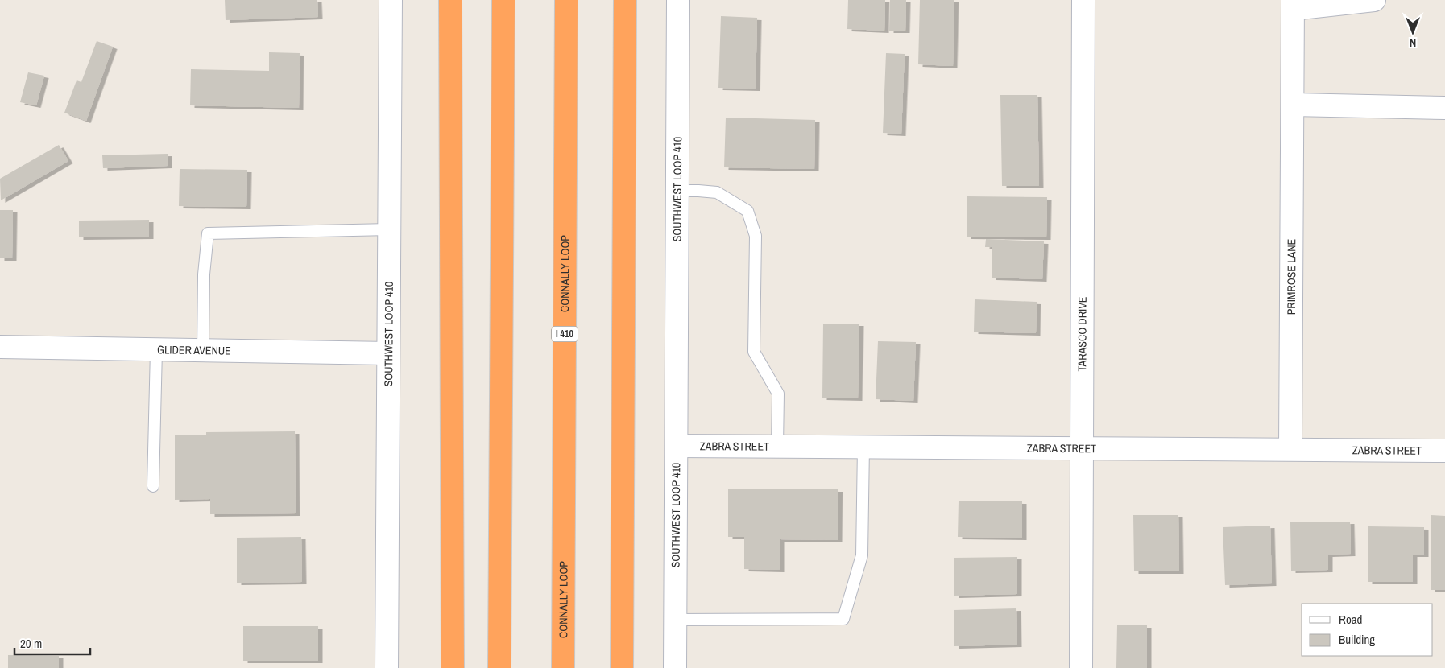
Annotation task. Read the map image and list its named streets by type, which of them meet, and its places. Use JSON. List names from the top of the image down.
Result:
{
  "streets": {
    "highway": ["CONNALLY LOOP", "I 410"],
    "street": [
      "SOUTHWEST LOOP 410",
      "PRIMROSE LANE",
      "TARASCO DRIVE",
      "GLIDER AVENUE",
      "ZABRA STREET"
    ]
  },
  "crossings": [
    ["SOUTHWEST LOOP 410", "GLIDER AVENUE"],
    ["SOUTHWEST LOOP 410", "ZABRA STREET"],
    ["PRIMROSE LANE", "ZABRA STREET"],
    ["TARASCO DRIVE", "ZABRA STREET"]
  ],
  "legend": ["Road", "Building"],
  "scale_bar": "20 m",
  "north": "bottom"
}
